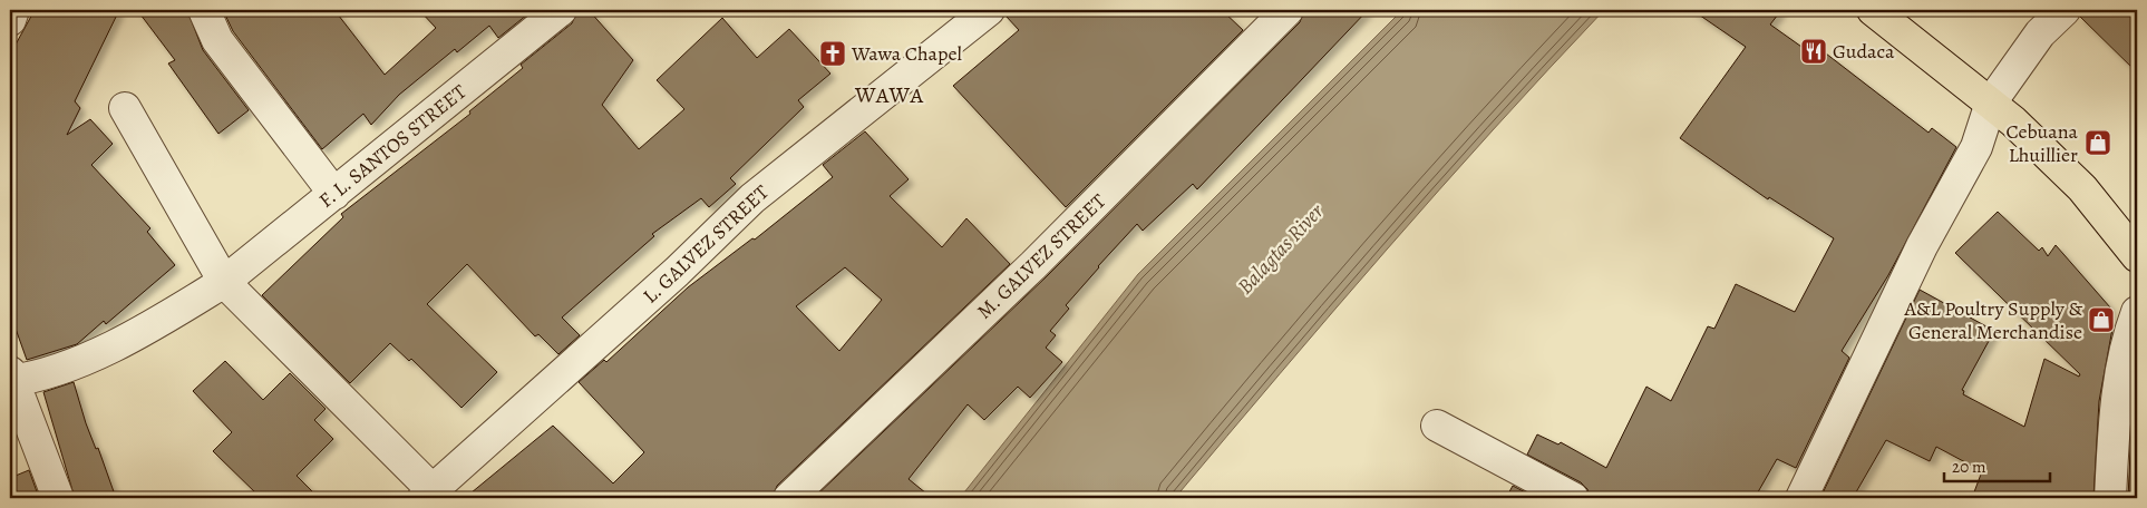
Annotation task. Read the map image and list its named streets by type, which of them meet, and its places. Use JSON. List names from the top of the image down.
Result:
{
  "streets": {
    "street": ["F. L. SANTOS STREET", "L. GALVEZ STREET", "M. GALVEZ STREET"]
  },
  "districts": ["WAWA"],
  "water": ["Balagtas River"],
  "places": {
    "restaurant": ["Gudaca"],
    "church": ["Wawa Chapel"],
    "shop": ["Cebuana Lhuillier", "A&L Poultry Supply & General Merchandise"]
  },
  "scale_bar": "20 m"
}
